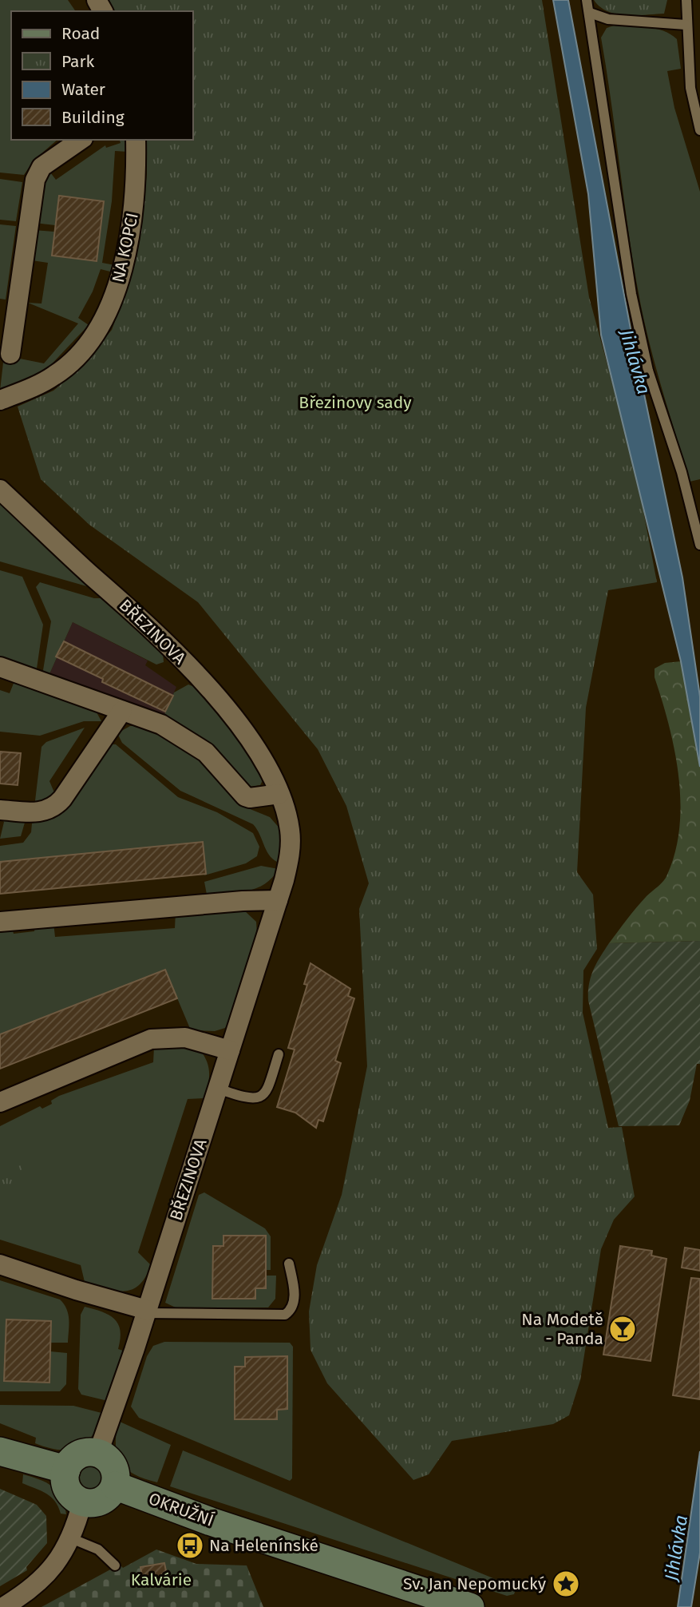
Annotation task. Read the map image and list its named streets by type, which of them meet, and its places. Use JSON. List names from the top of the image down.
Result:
{
  "streets": {
    "street": ["NA KOPCI", "BŘEZINOVA", "OKRUŽNÍ"]
  },
  "crossings": [
    ["BŘEZINOVA", "OKRUŽNÍ"]
  ],
  "water": ["Jihlávka"],
  "parks": ["Březinovy sady", "Kalvárie"],
  "places": {
    "bar": ["Na Modetě - Panda"],
    "bus stop": ["Na Helenínské"],
    "place": ["Sv. Jan Nepomucký"]
  },
  "legend": [
    "Road",
    "Park",
    "Water",
    "Building"
  ]
}
